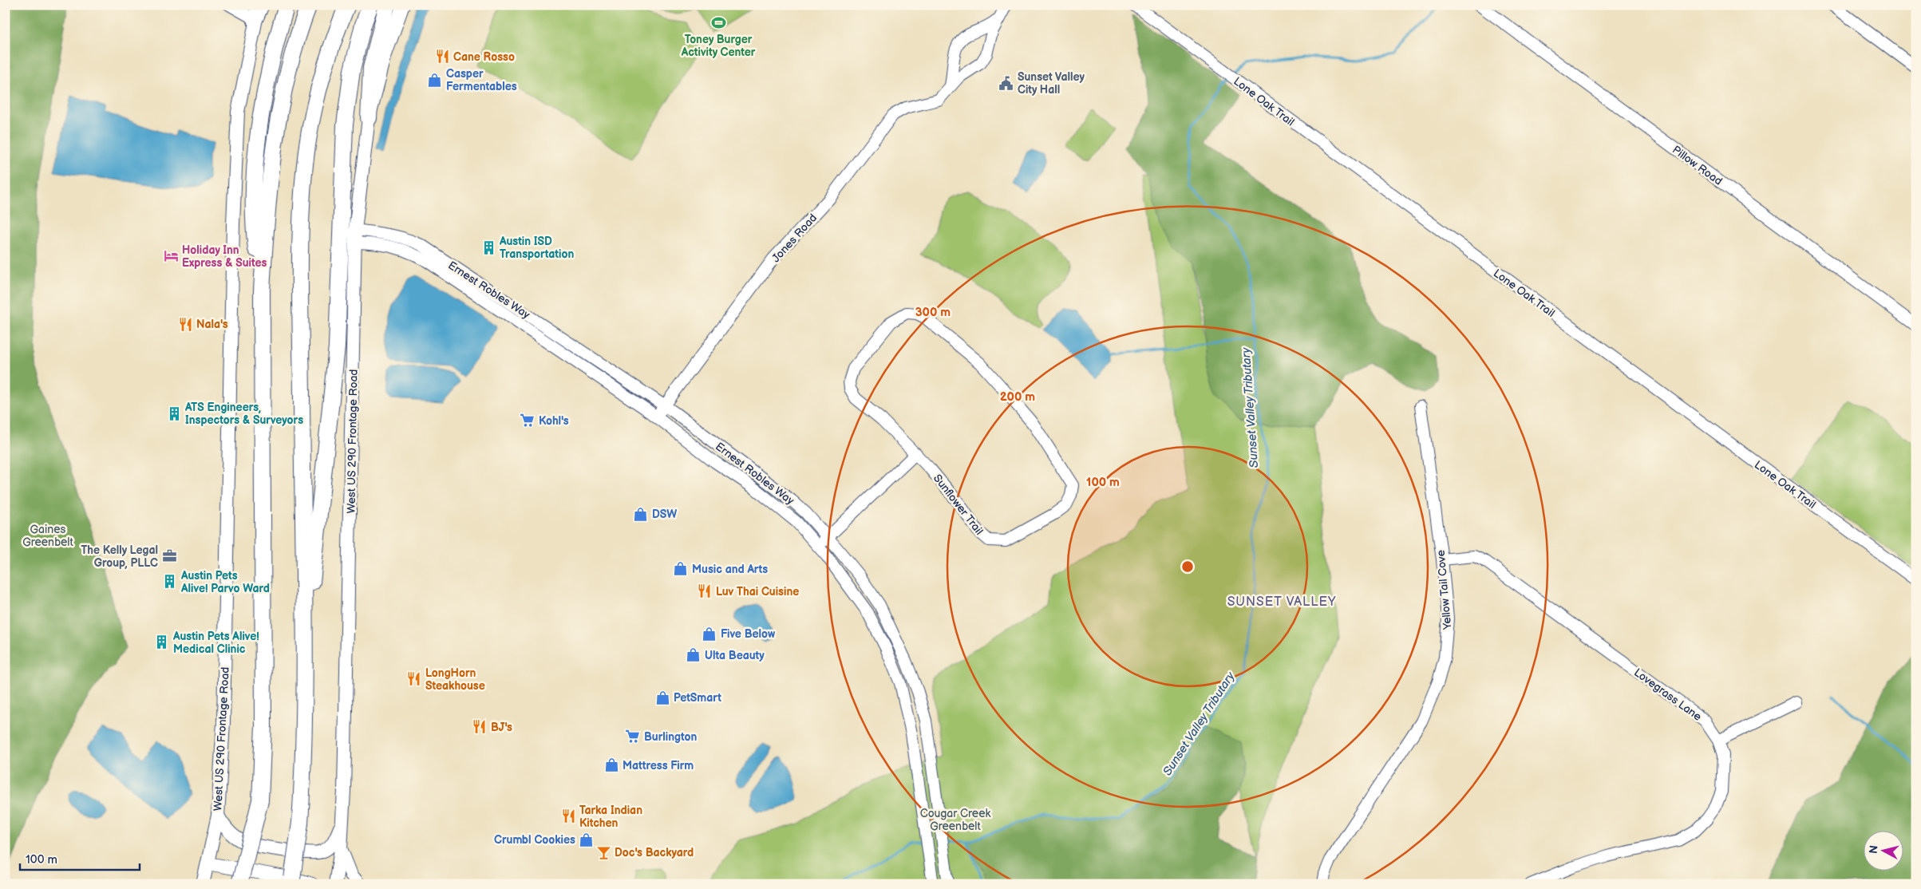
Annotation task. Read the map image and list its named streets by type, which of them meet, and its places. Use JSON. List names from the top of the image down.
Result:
{
  "streets": {
    "main road": ["West US 290 Frontage Road"],
    "street": [
      "Lone Oak Trail",
      "Pillow Road",
      "Jones Road",
      "Ernest Robles Way",
      "Sunflower Trail",
      "Yellow Tail Cove",
      "Lovegrass Lane"
    ]
  },
  "crossings": [
    ["Jones Road", "Ernest Robles Way"],
    ["Ernest Robles Way", "West US 290 Frontage Road"],
    ["Yellow Tail Cove", "Lovegrass Lane"]
  ],
  "districts": ["SUNSET VALLEY"],
  "water": ["Sunset Valley Tributary"],
  "parks": ["Gaines Greenbelt", "Cougar Creek Greenbelt"],
  "places": {
    "sports": ["Toney Burger Activity Center"],
    "restaurant": [
      "Cane Rosso",
      "Nala's",
      "Luv Thai Cuisine",
      "LongHorn Steakhouse",
      "BJ's",
      "Tarka Indian Kitchen"
    ],
    "shop": [
      "Casper Fermentables",
      "DSW",
      "Music and Arts",
      "Five Below",
      "Ulta Beauty",
      "PetSmart",
      "Mattress Firm",
      "Crumbl Cookies"
    ],
    "public building": ["Sunset Valley City Hall"],
    "building": [
      "Austin ISD Transportation",
      "ATS Engineers, Inspectors & Surveyors",
      "Austin Pets Alive! Parvo Ward",
      "Austin Pets Alive! Medical Clinic"
    ],
    "hotel": ["Holiday Inn Express & Suites"],
    "supermarket": ["Kohl's", "Burlington"],
    "office": ["The Kelly Legal Group, PLLC"],
    "bar": ["Doc's Backyard"]
  },
  "scale_bar": "100 m",
  "north": "left",
  "rings": ["300 m", "200 m", "100 m"]
}
